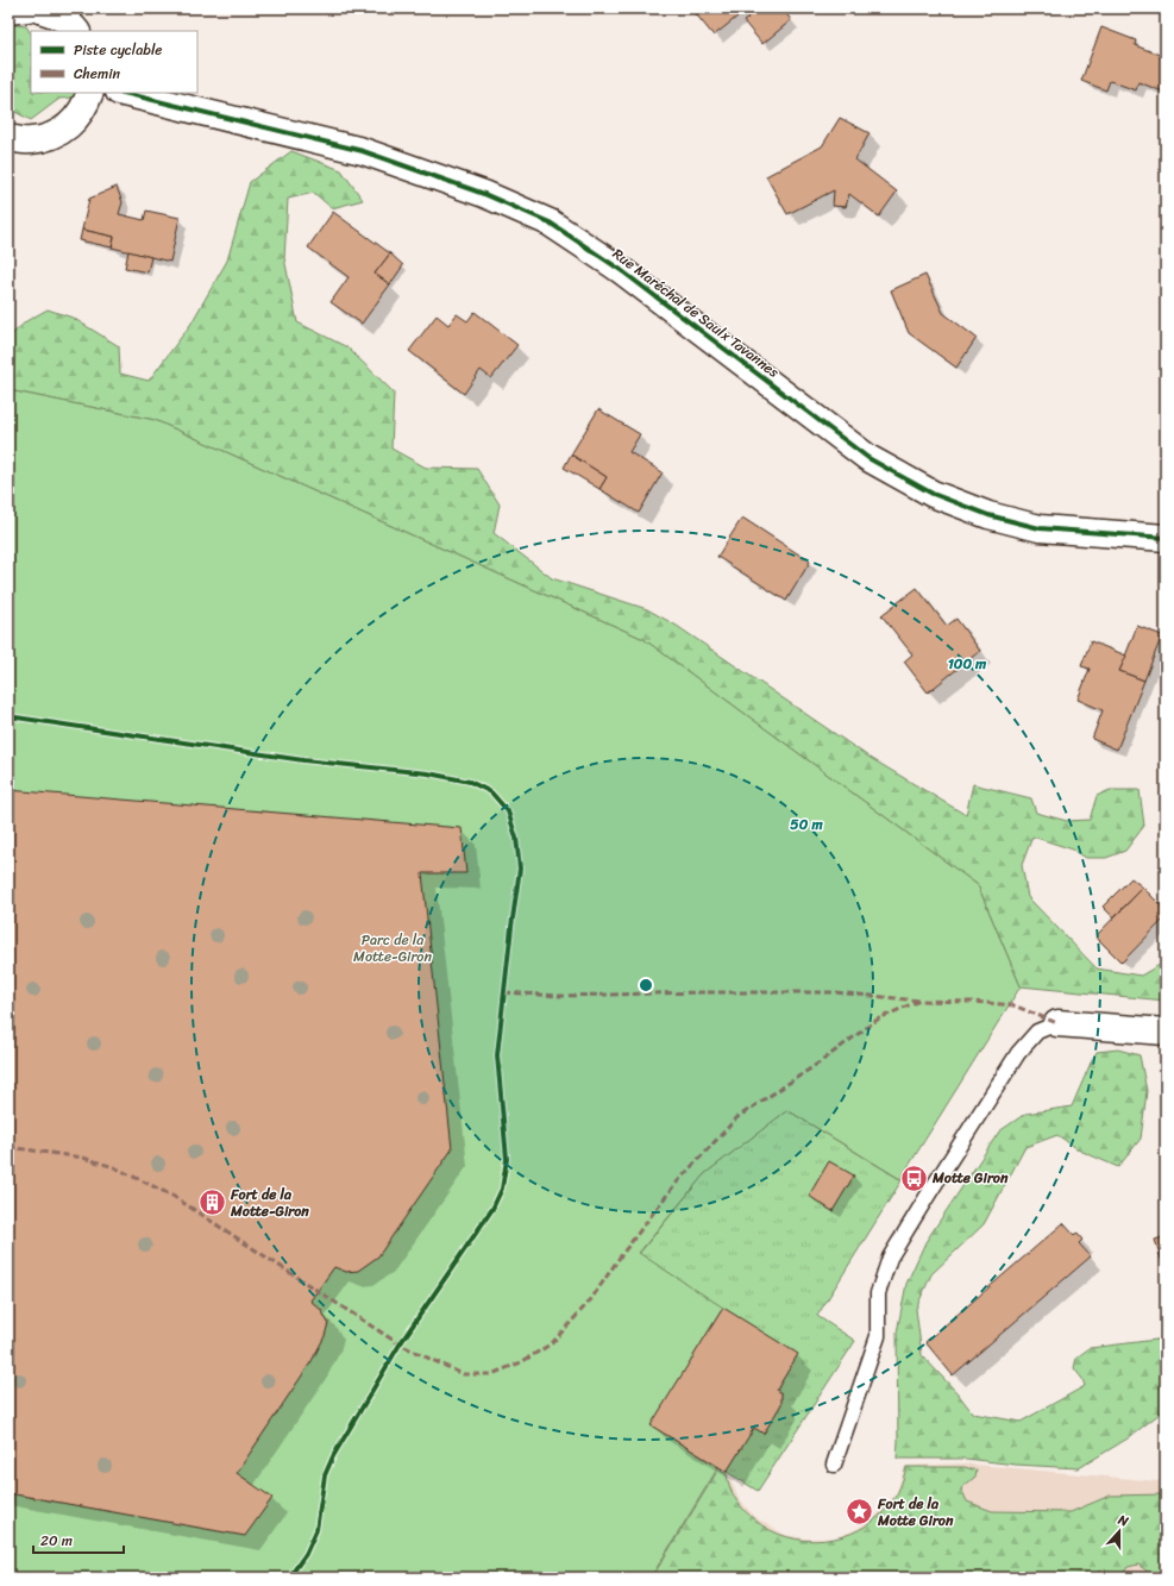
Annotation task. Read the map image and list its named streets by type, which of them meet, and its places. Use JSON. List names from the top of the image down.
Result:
{
  "streets": {
    "street": ["Rue Maréchal de Saulx Tavannes"]
  },
  "parks": ["Parc de la Motte-Giron"],
  "places": {
    "bus stop": ["Motte Giron"],
    "building": ["Fort de la Motte-Giron"],
    "place": ["Fort de la Motte Giron"]
  },
  "legend": ["Piste cyclable", "Chemin"],
  "scale_bar": "20 m",
  "north": "top",
  "rings": ["100 m", "50 m"]
}
